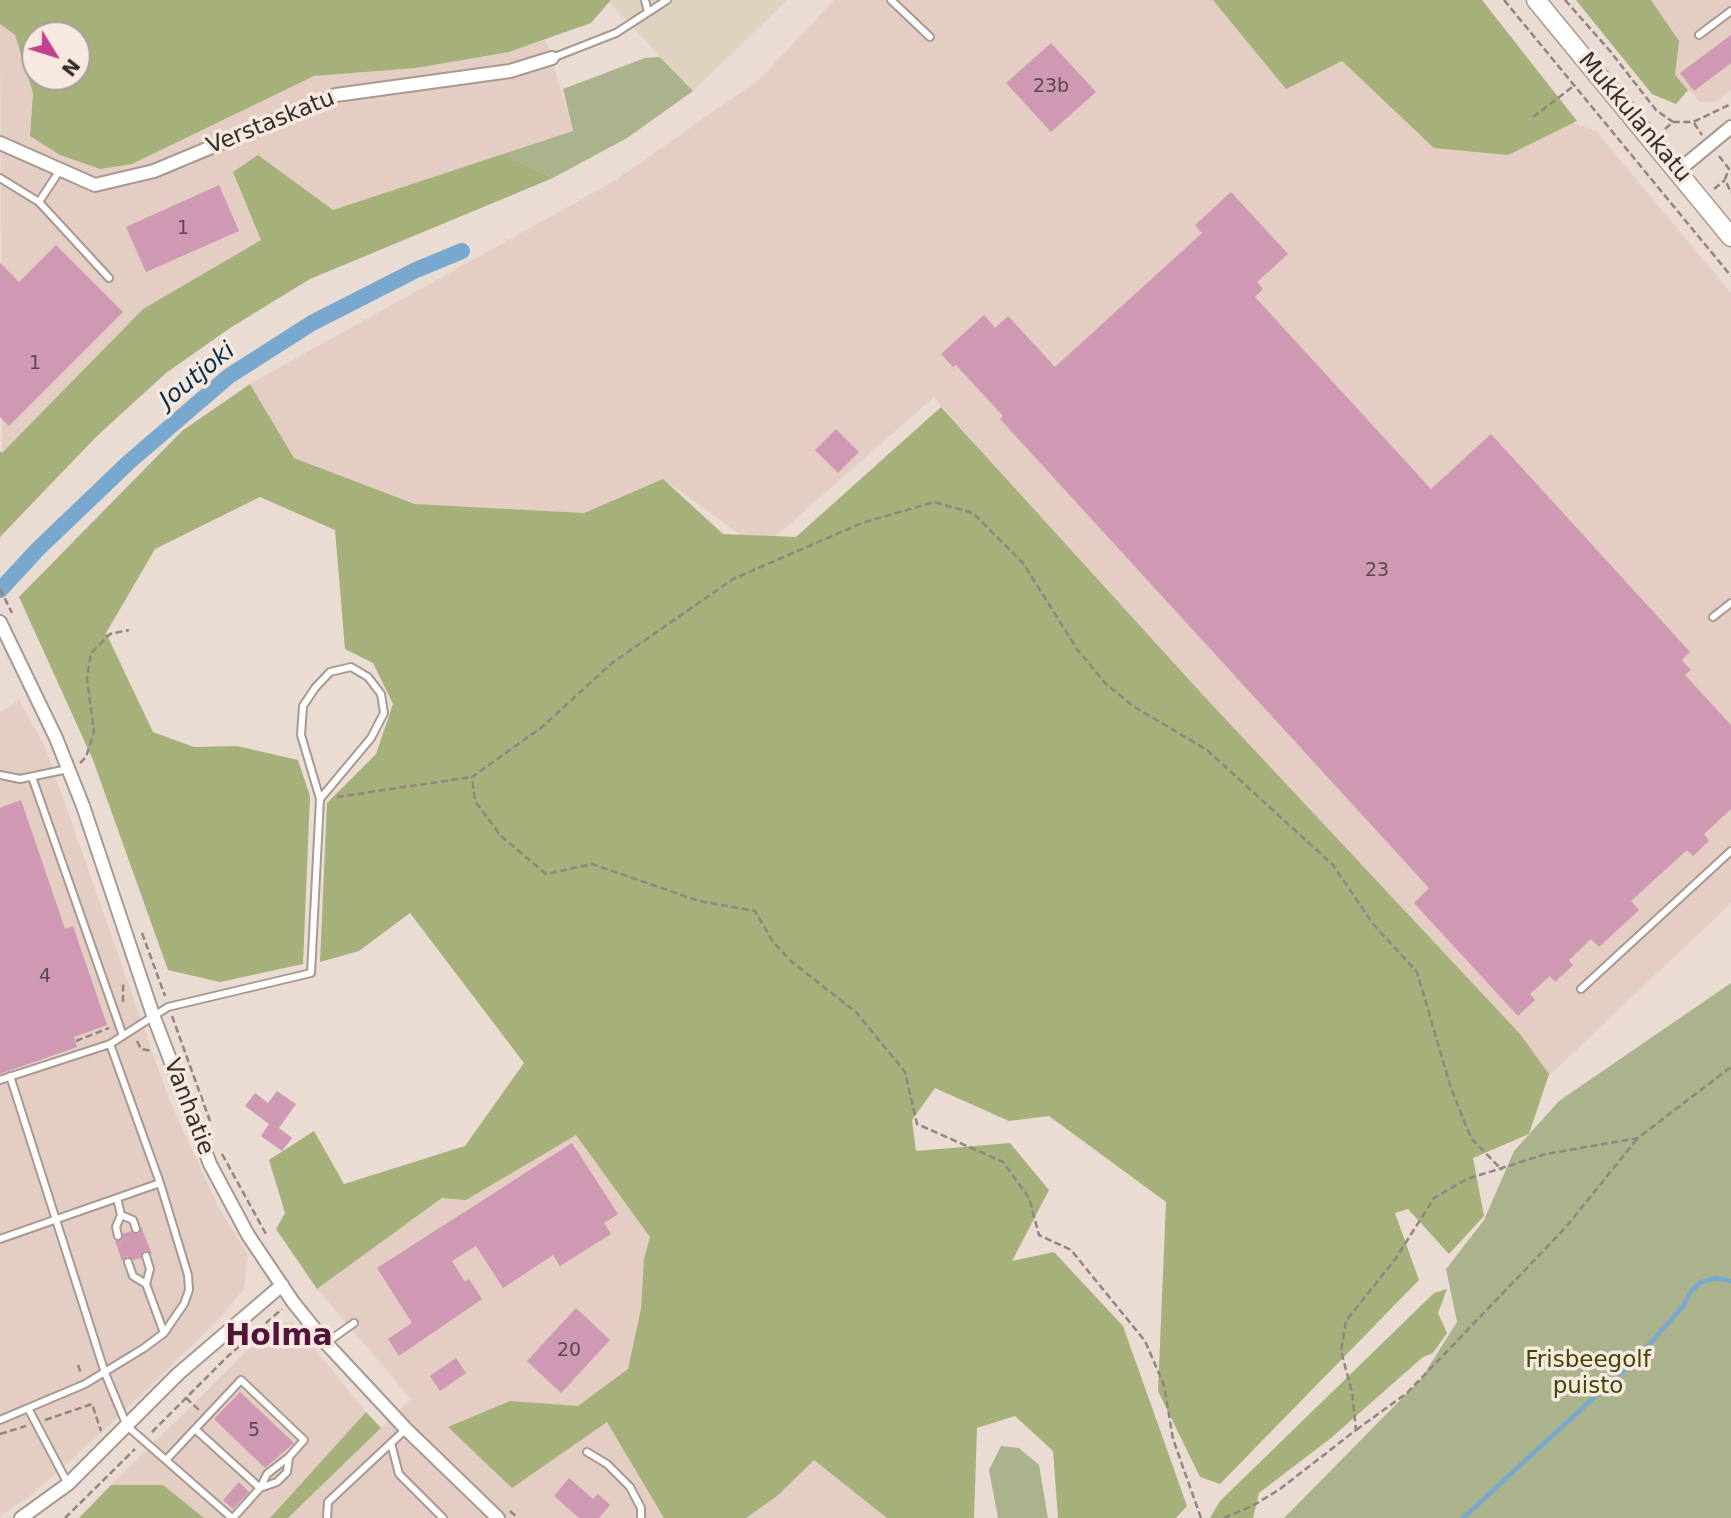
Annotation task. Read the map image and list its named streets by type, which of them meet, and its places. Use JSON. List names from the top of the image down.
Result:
{
  "streets": {
    "street": ["Mukkulankatu", "Verstaskatu", "Vanhatie"]
  },
  "districts": ["Holma"],
  "water": ["Joutjoki"],
  "parks": ["Frisbeegolf puisto"],
  "house_numbers": [
    "23b",
    "1",
    "1",
    "23",
    "4",
    "20",
    "5"
  ],
  "north": "bottom right"
}
